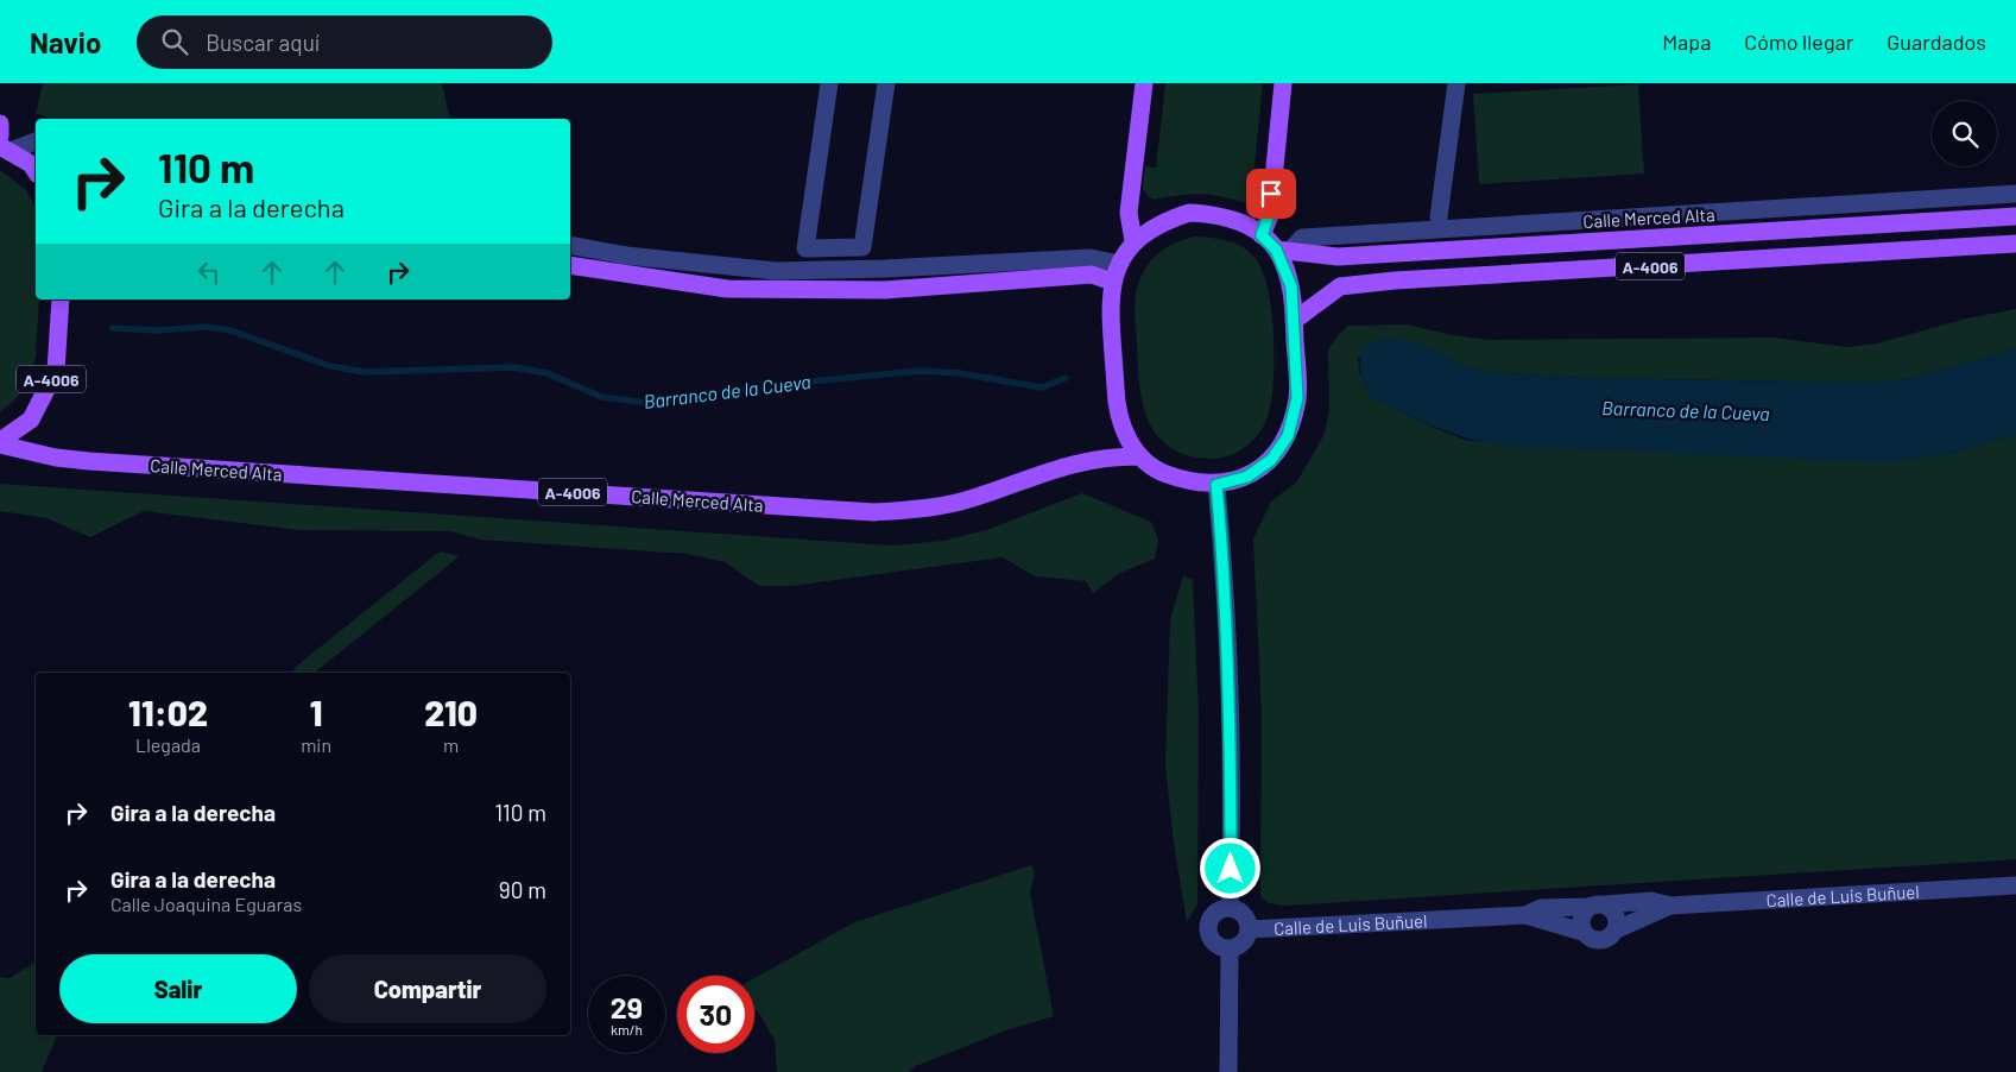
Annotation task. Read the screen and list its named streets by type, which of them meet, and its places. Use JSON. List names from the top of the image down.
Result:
{
  "streets": {
    "main road": ["Calle Merced Alta", "A-4006"],
    "street": ["Calle de Luis Buñuel"]
  },
  "crossings": [
    ["Calle Merced Alta", "A-4006"]
  ],
  "water": ["Barranco de la Cueva"],
  "page": {
    "header": "Navio",
    "search": "Buscar aquí",
    "nav": ["Mapa", "Cómo llegar", "Guardados"],
    "turn": ["110 m", "Gira a la derecha"],
    "eta": [
      "11:02",
      "Llegada",
      "1",
      "min",
      "210",
      "m"
    ],
    "list": [
      {
        "name": "Gira a la derecha",
        "value": "110 m"
      },
      {
        "name": "Gira a la derecha",
        "note": "Calle Joaquina Eguaras",
        "value": "90 m"
      }
    ],
    "buttons": ["Salir", "Compartir"],
    "speed": "29 km/h",
    "limit": "30"
  }
}
